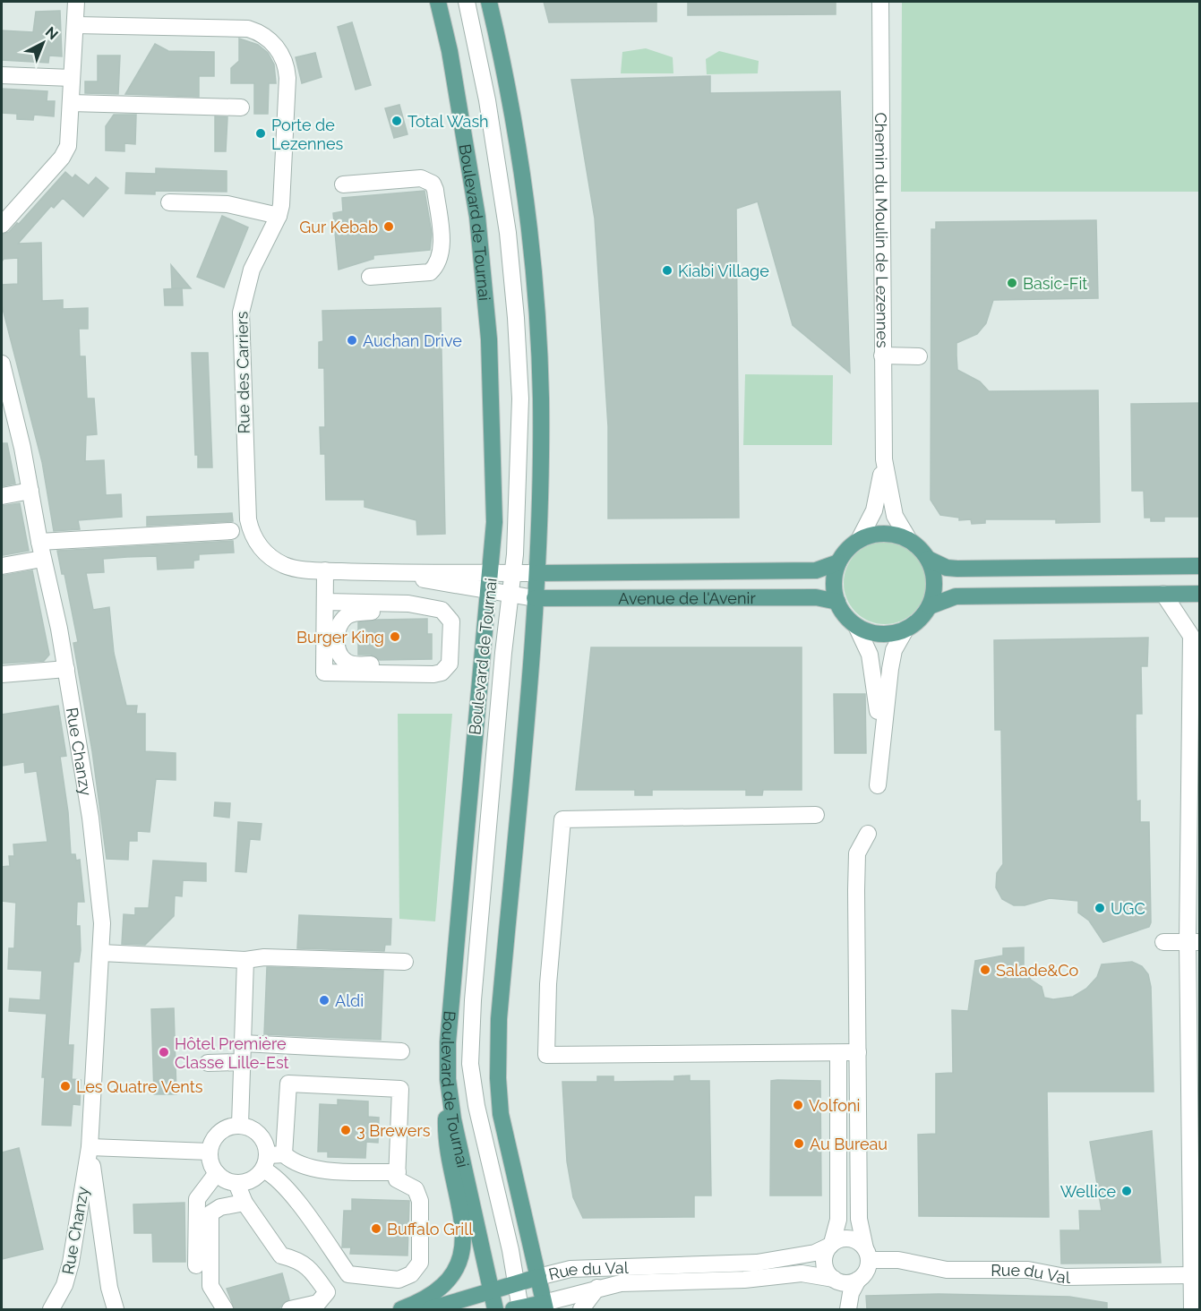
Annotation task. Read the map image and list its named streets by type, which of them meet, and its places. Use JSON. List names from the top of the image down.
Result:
{
  "streets": {
    "main road": ["Boulevard de Tournai", "Avenue de l'Avenir"],
    "street": [
      "Chemin du Moulin de Lezennes",
      "Rue des Carriers",
      "Rue Chanzy",
      "Rue du Val"
    ]
  },
  "crossings": [
    ["Boulevard de Tournai", "Rue des Carriers"],
    ["Chemin du Moulin de Lezennes", "Avenue de l'Avenir"],
    ["Rue des Carriers", "Avenue de l'Avenir"]
  ],
  "places": [
    "Total Wash",
    "Porte de Lezennes",
    "Gur Kebab",
    "Kiabi Village",
    "Basic-Fit",
    "Auchan Drive",
    "Burger King",
    "UGC",
    "Salade&Co",
    "Aldi",
    "Hôtel Première Classe Lille-Est",
    "Les Quatre Vents",
    "Volfoni",
    "3 Brewers",
    "Au Bureau",
    "Wellice",
    "Buffalo Grill"
  ],
  "north": "top right"
}
